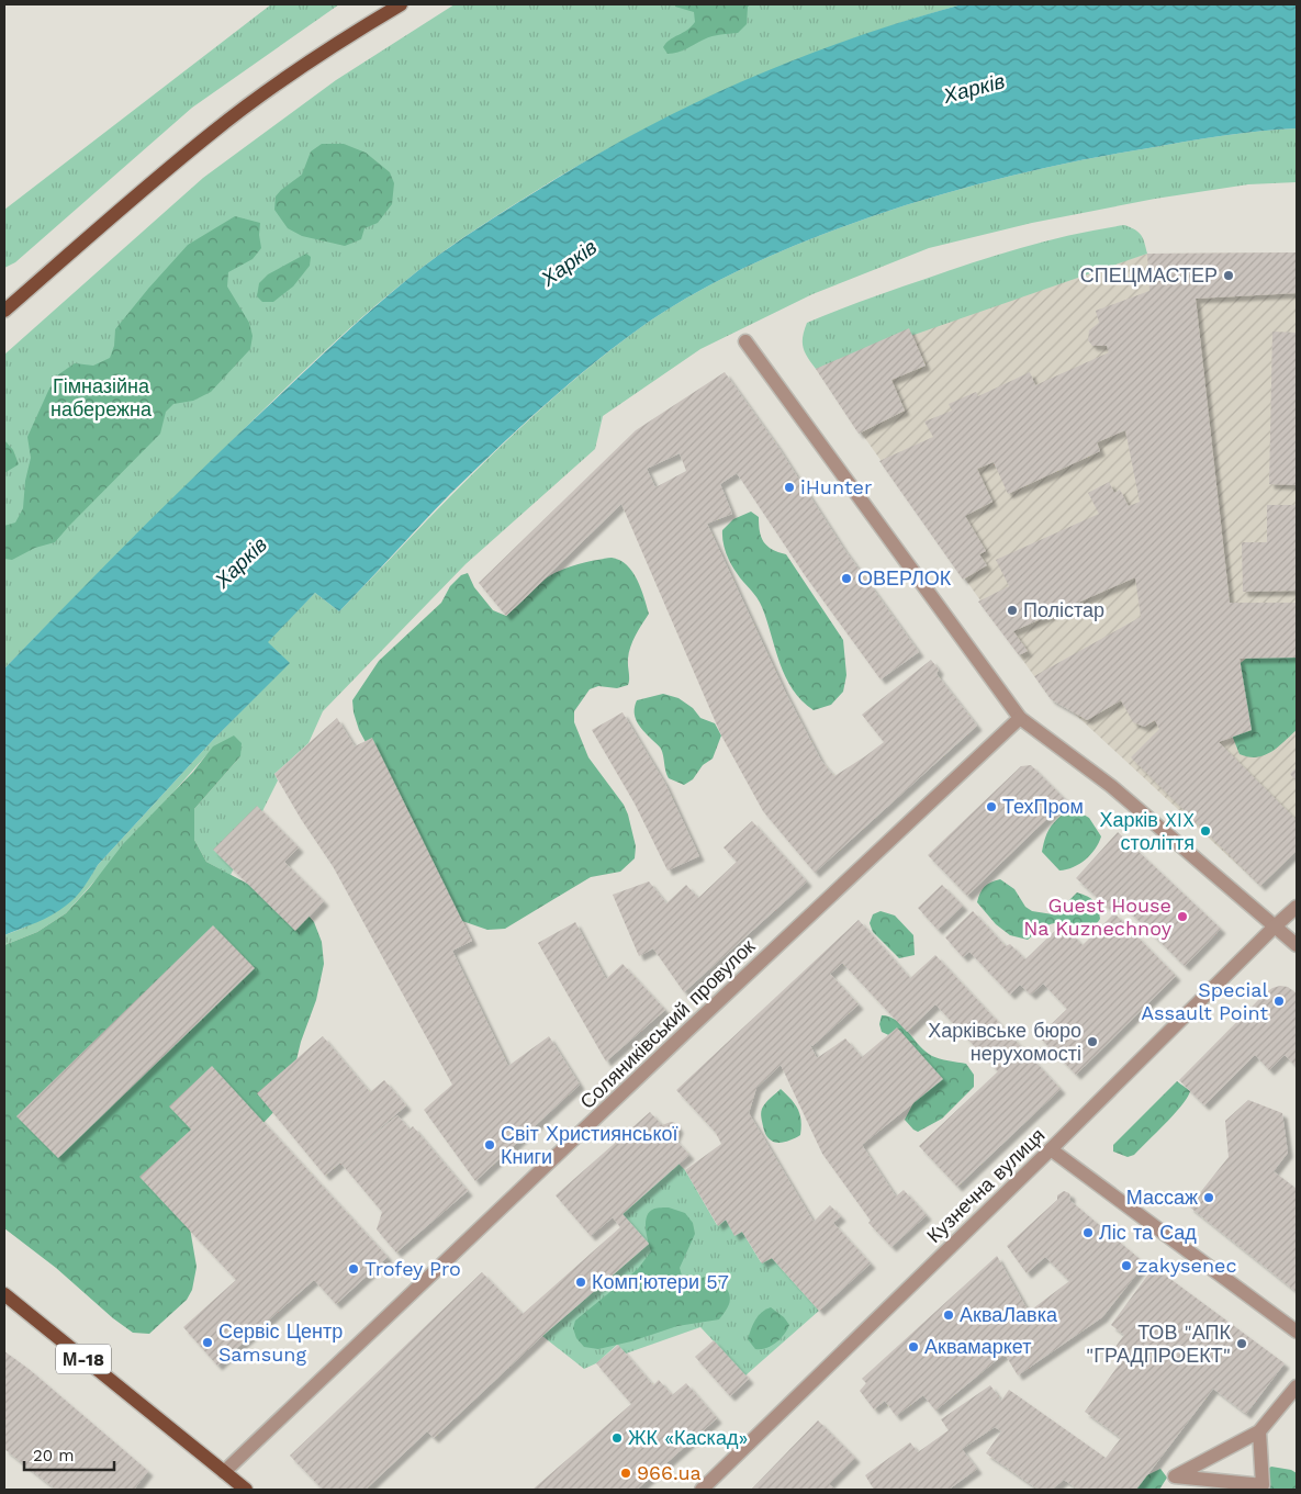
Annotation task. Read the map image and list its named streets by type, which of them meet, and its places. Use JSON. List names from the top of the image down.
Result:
{
  "streets": {
    "main road": ["М-18"],
    "street": ["Соляниківський провулок", "Кузнечна вулиця"]
  },
  "crossings": [
    ["Соляниківський провулок", "М-18"]
  ],
  "water": ["Харків"],
  "parks": ["Гімназійна набережна"],
  "places": [
    "СПЕЦМАСТЕР",
    "iHunter",
    "ОВЕРЛОК",
    "Полістар",
    "ТехПром",
    "Харків XIX століття",
    "Guest House Na Kuznechnoy",
    "Special Assault Point",
    "Харківське бюро нерухомості",
    "Світ Християнської Книги",
    "Массаж",
    "Ліс та Сад",
    "zakysenec",
    "Trofey Pro",
    "Комп'ютери 57",
    "АкваЛавка",
    "Сервіс Центр Samsung",
    "ТОВ \"АПК \"ГРАДПРОЕКТ\"",
    "Аквамаркет",
    "ЖК «Каскад»",
    "966.ua"
  ],
  "scale_bar": "20 m"
}
